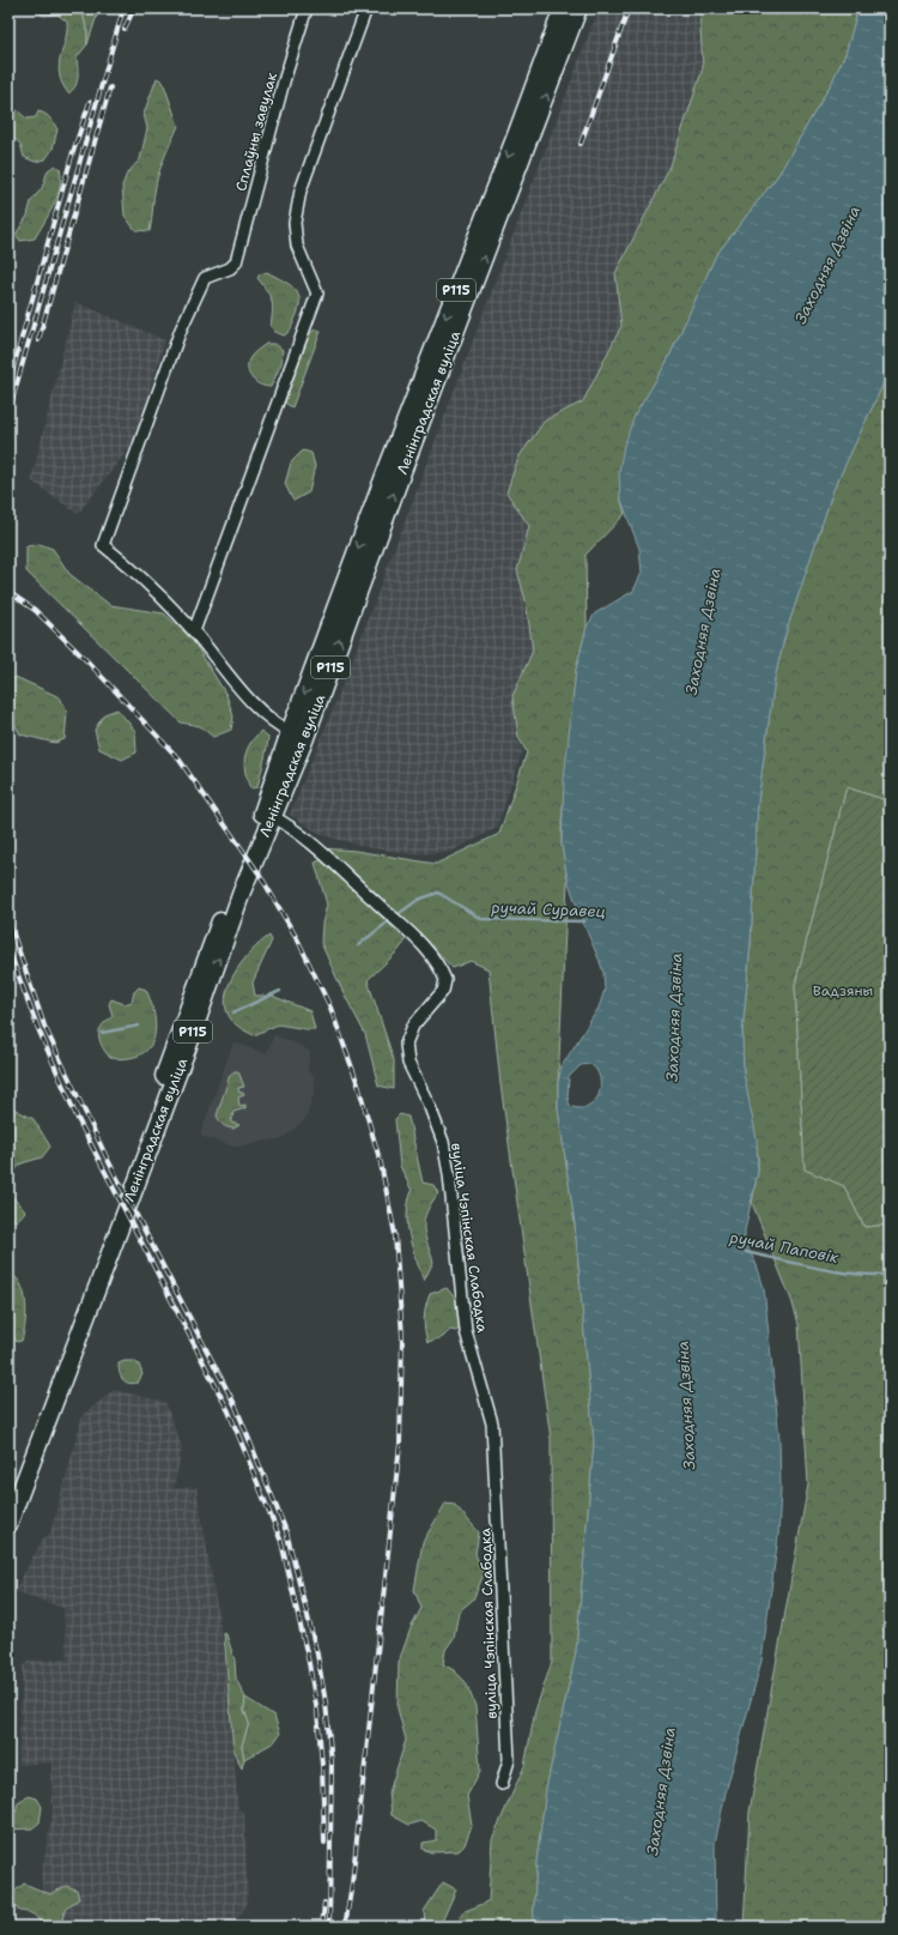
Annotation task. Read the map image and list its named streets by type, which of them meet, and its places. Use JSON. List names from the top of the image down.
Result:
{
  "streets": {
    "main road": ["Р115", "Ленінградская вуліца"],
    "street": ["Сплаўны завулак", "вуліца Чэпінская Слабодка"]
  },
  "crossings": [
    ["Ленінградская вуліца", "вуліца Чэпінская Слабодка"]
  ],
  "water": ["Заходняя Дзвіна", "ручай Суравец", "ручай Паповік"],
  "parks": ["Вадзяны"]
}
